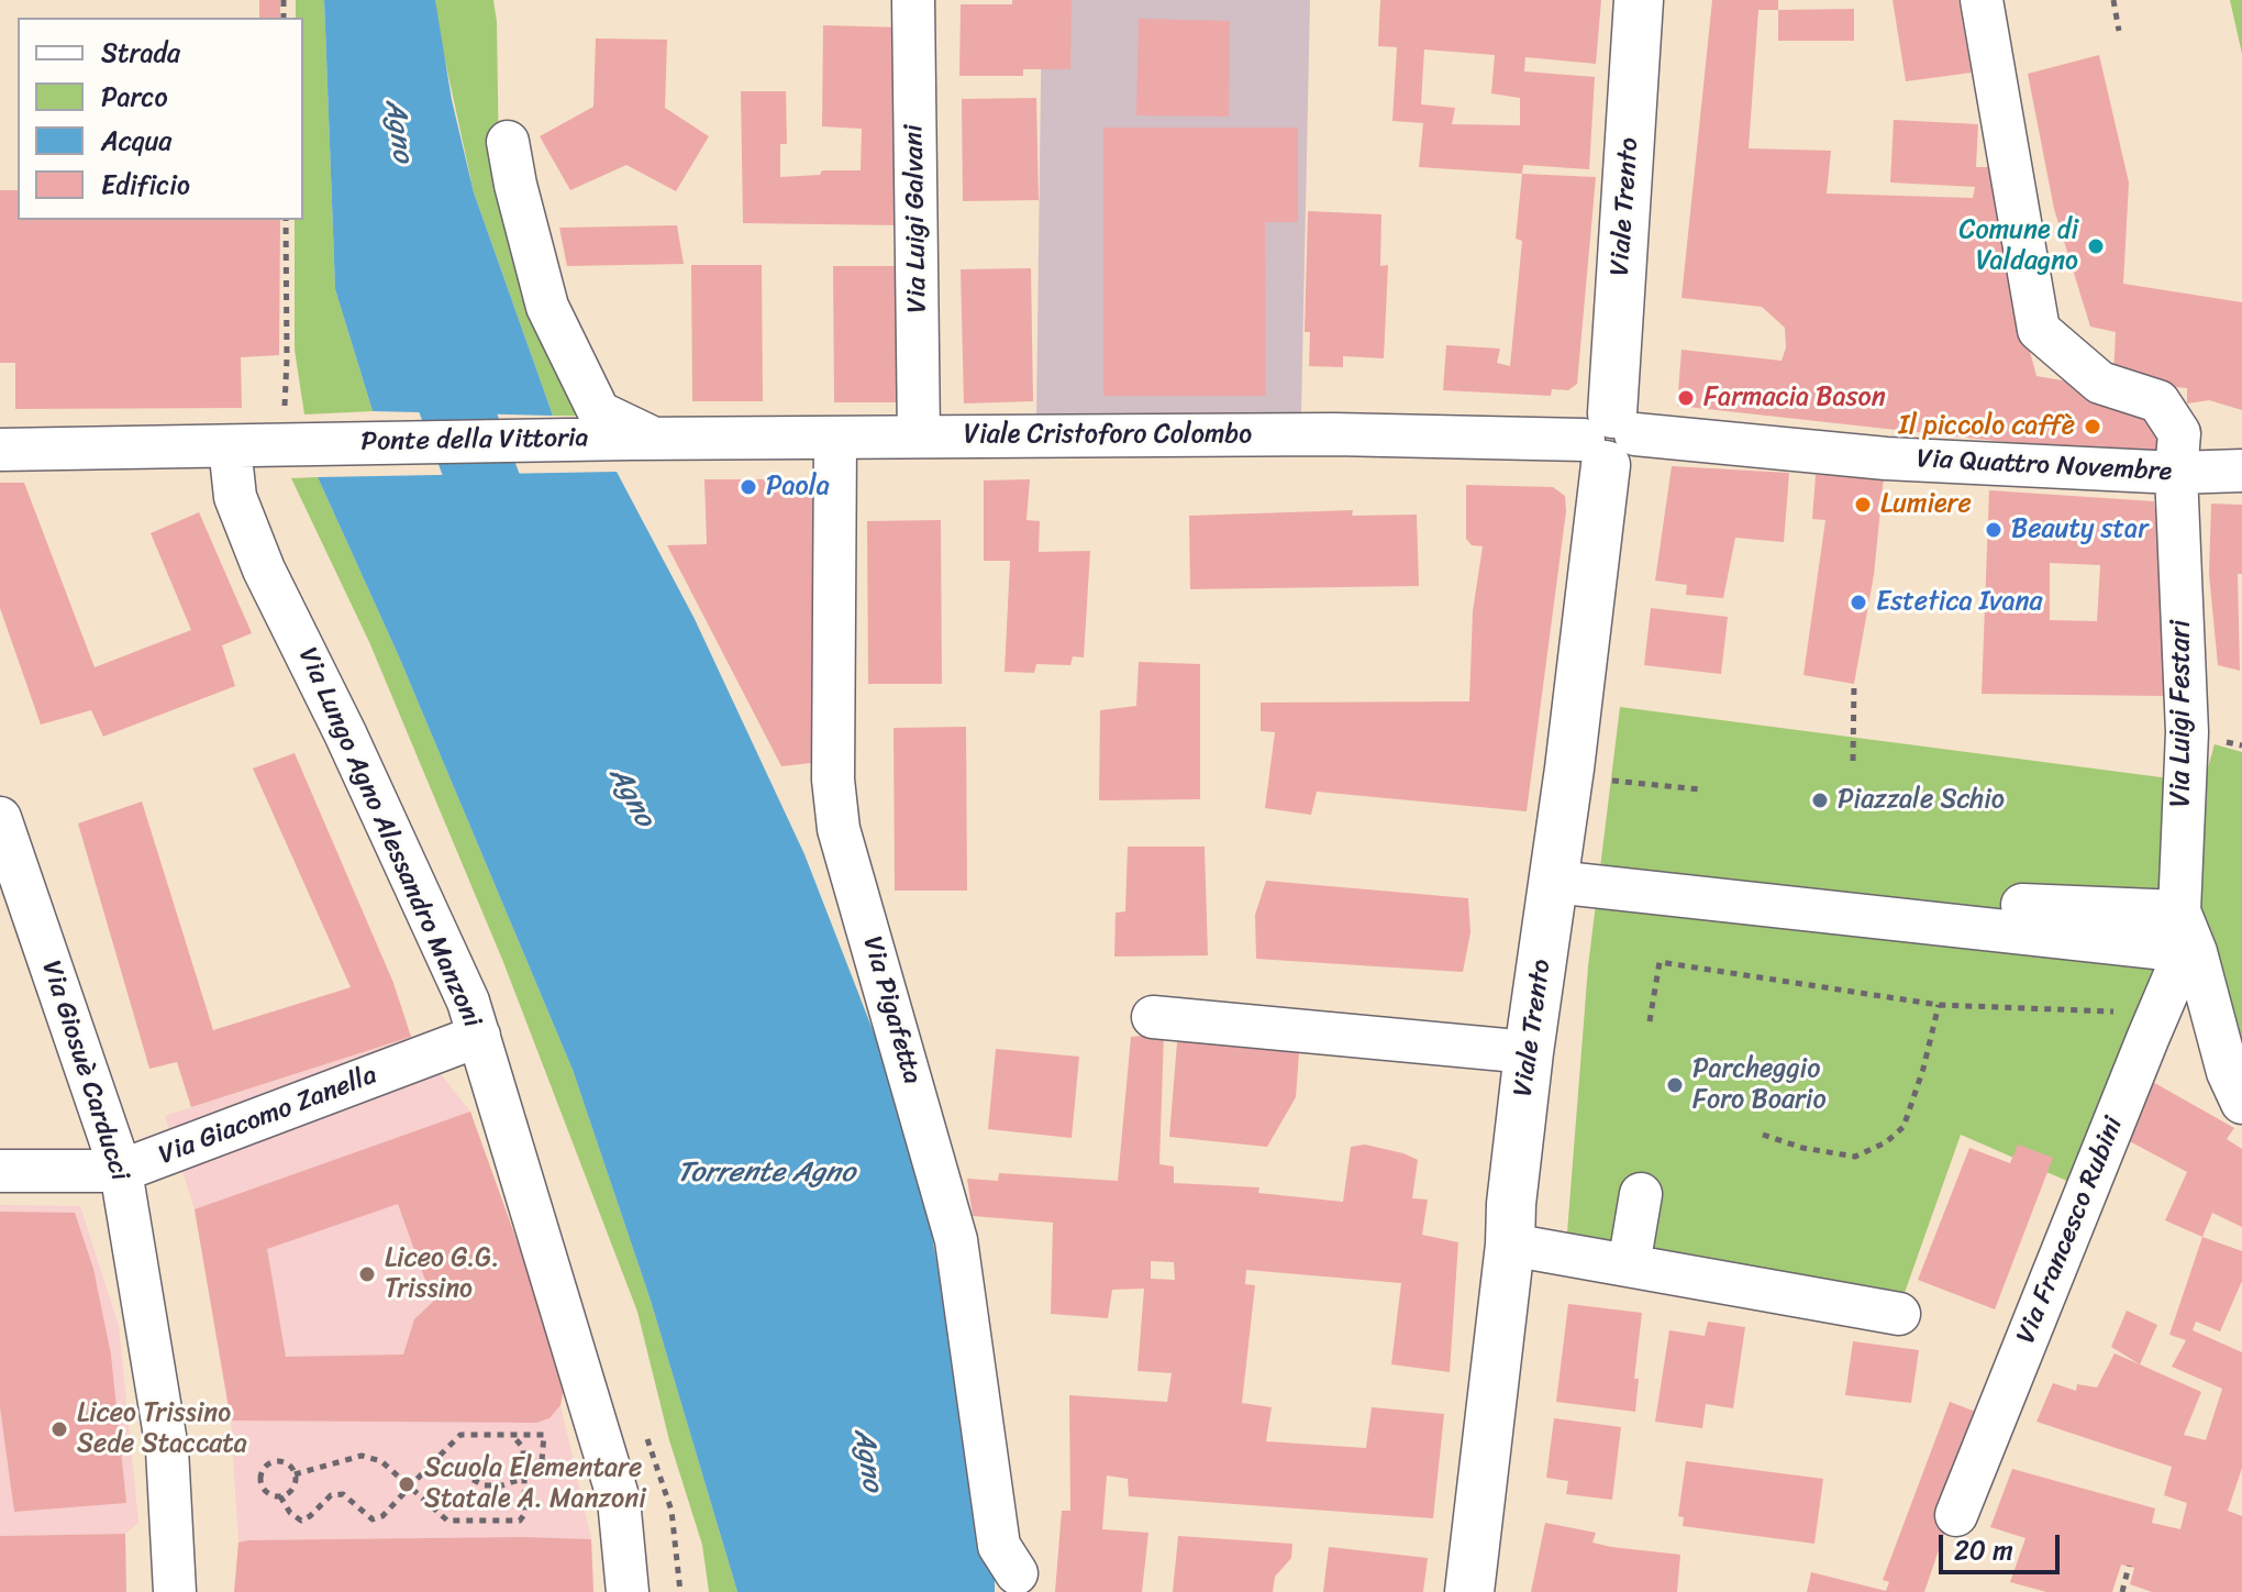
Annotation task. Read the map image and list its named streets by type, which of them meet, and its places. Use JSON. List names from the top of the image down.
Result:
{
  "streets": {
    "main road": ["Viale Trento"],
    "street": [
      "Via Luigi Galvani",
      "Viale Cristoforo Colombo",
      "Ponte della Vittoria",
      "Via Quattro Novembre",
      "Via Luigi Festari",
      "Via Lungo Agno Alessandro Manzoni",
      "Via Pigafetta",
      "Via Giosuè Carducci",
      "Via Giacomo Zanella",
      "Via Francesco Rubini"
    ]
  },
  "crossings": [
    ["Viale Trento", "Viale Cristoforo Colombo"],
    ["Viale Trento", "Via Quattro Novembre"],
    ["Via Luigi Galvani", "Viale Cristoforo Colombo"],
    ["Viale Cristoforo Colombo", "Ponte della Vittoria"],
    ["Viale Cristoforo Colombo", "Via Quattro Novembre"],
    ["Viale Cristoforo Colombo", "Via Pigafetta"],
    ["Via Quattro Novembre", "Via Luigi Festari"],
    ["Via Luigi Festari", "Via Francesco Rubini"],
    ["Via Lungo Agno Alessandro Manzoni", "Via Giacomo Zanella"],
    ["Via Giosuè Carducci", "Via Giacomo Zanella"]
  ],
  "water": ["Agno", "Torrente Agno"],
  "places": [
    "Comune di Valdagno",
    "Farmacia Bason",
    "Il piccolo caffè",
    "Paola",
    "Lumiere",
    "Beauty star",
    "Estetica Ivana",
    "Piazzale Schio",
    "Parcheggio Foro Boario",
    "Liceo G.G. Trissino",
    "Liceo Trissino Sede Staccata",
    "Scuola Elementare Statale A. Manzoni"
  ],
  "legend": [
    "Strada",
    "Parco",
    "Acqua",
    "Edificio"
  ],
  "scale_bar": "20 m"
}
